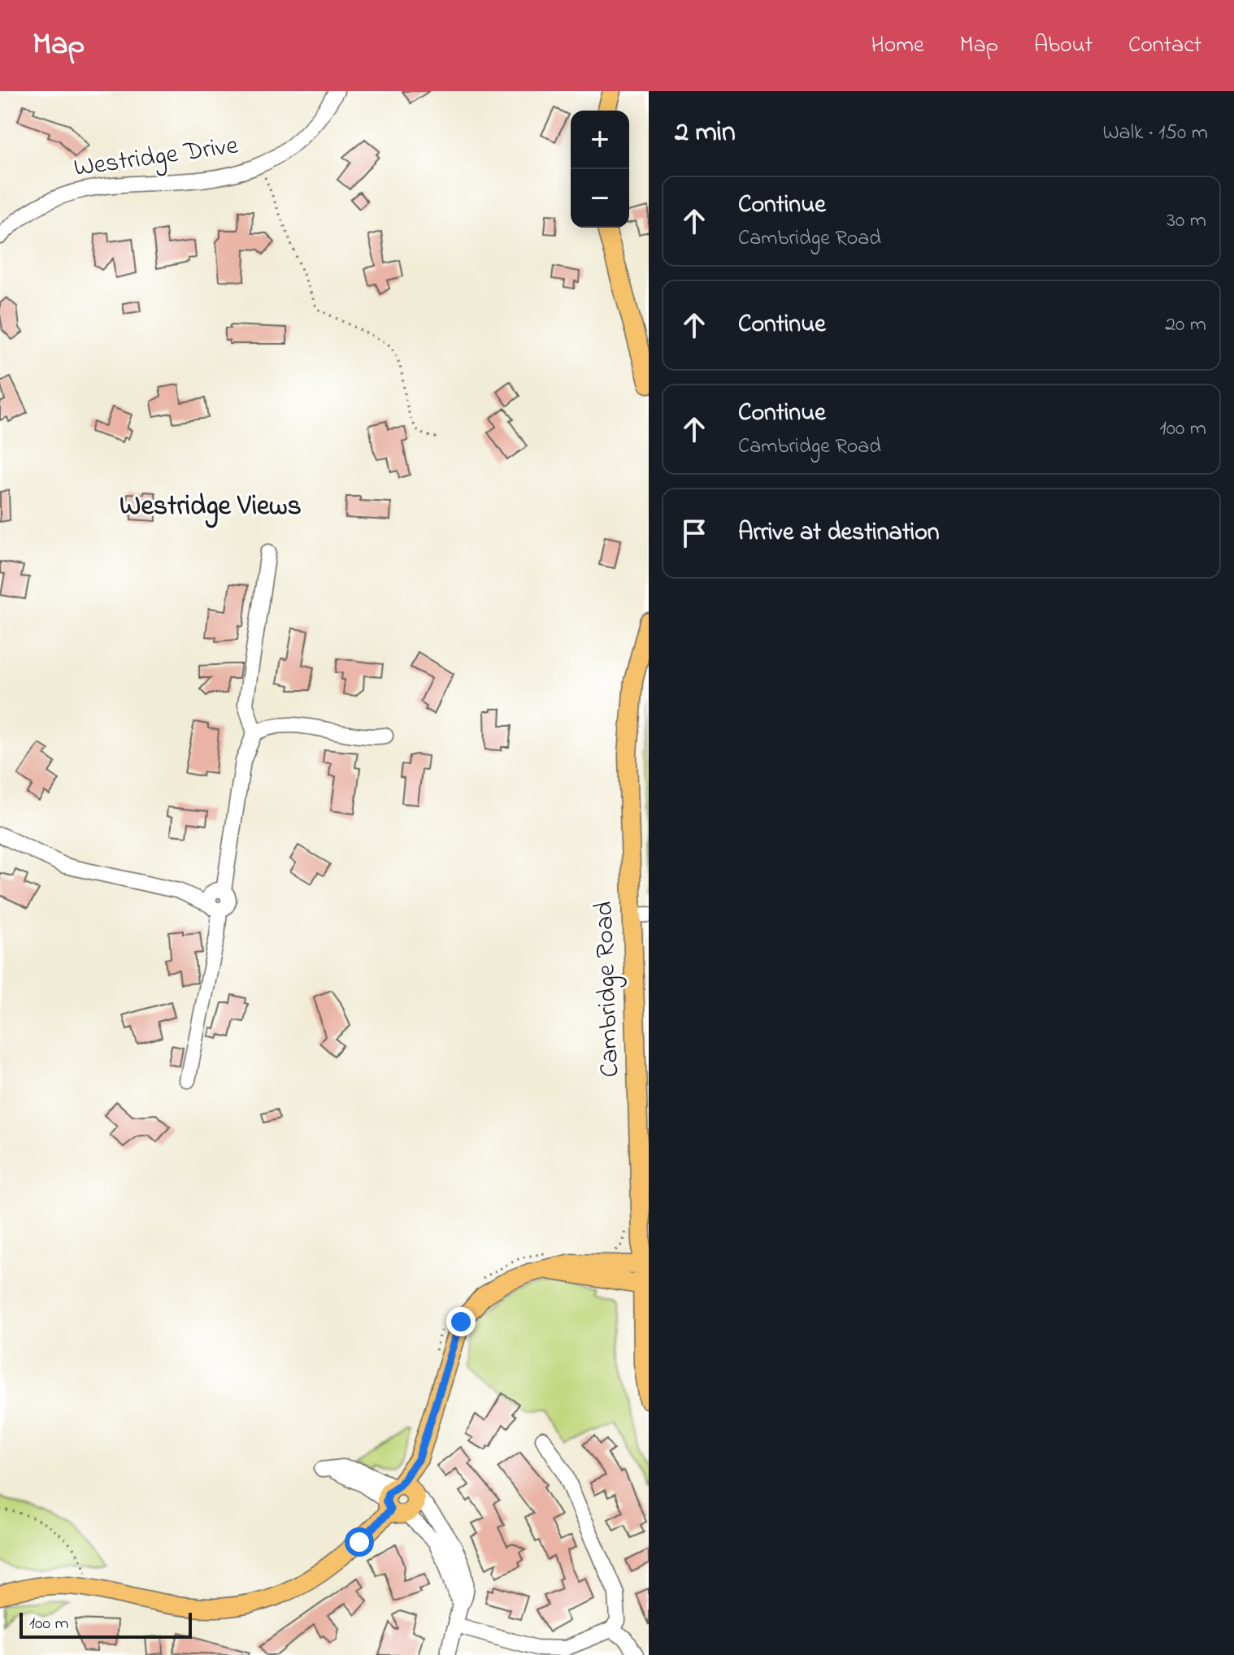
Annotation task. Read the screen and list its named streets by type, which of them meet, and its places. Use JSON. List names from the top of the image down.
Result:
{
  "streets": {
    "main road": ["Cambridge Road"],
    "street": ["Westridge Drive"]
  },
  "districts": ["Westridge Views"],
  "scale_bar": "100 m",
  "page": {
    "header": "Map",
    "nav": [
      "Home",
      "Map",
      "About",
      "Contact"
    ],
    "heading": ["2 min", "Walk · 150 m"],
    "map_buttons": ["+", "−"],
    "list": [
      ["Continue", "Cambridge Road", "30 m"],
      ["Continue", "20 m"],
      ["Continue", "Cambridge Road", "100 m"],
      "Arrive at destination"
    ],
    "scale": "100 m"
  }
}
